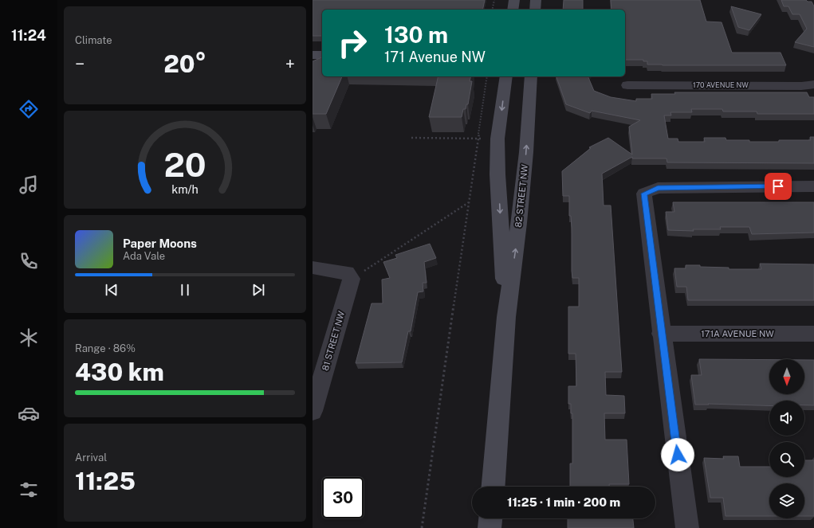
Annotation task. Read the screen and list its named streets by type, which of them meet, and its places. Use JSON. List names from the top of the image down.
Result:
{
  "streets": {
    "main road": ["82 STREET NW"],
    "street": ["170 AVENUE NW", "171A AVENUE NW", "81 STREET NW"]
  },
  "north": "bottom",
  "page": {
    "tabs": "11:24",
    "tile": [
      "Climate",
      ["Range · 86%", "430 km"],
      ["Arrival", "11:25"]
    ],
    "turn": ["130 m", "171 Avenue NW"],
    "heat": ["−", "20°", "+"],
    "song": ["Paper Moons", "Ada Vale"],
    "limit": "30",
    "trip": "11:25 · 1 min · 200 m",
    "gauge": ["20", "km/h"]
  }
}
